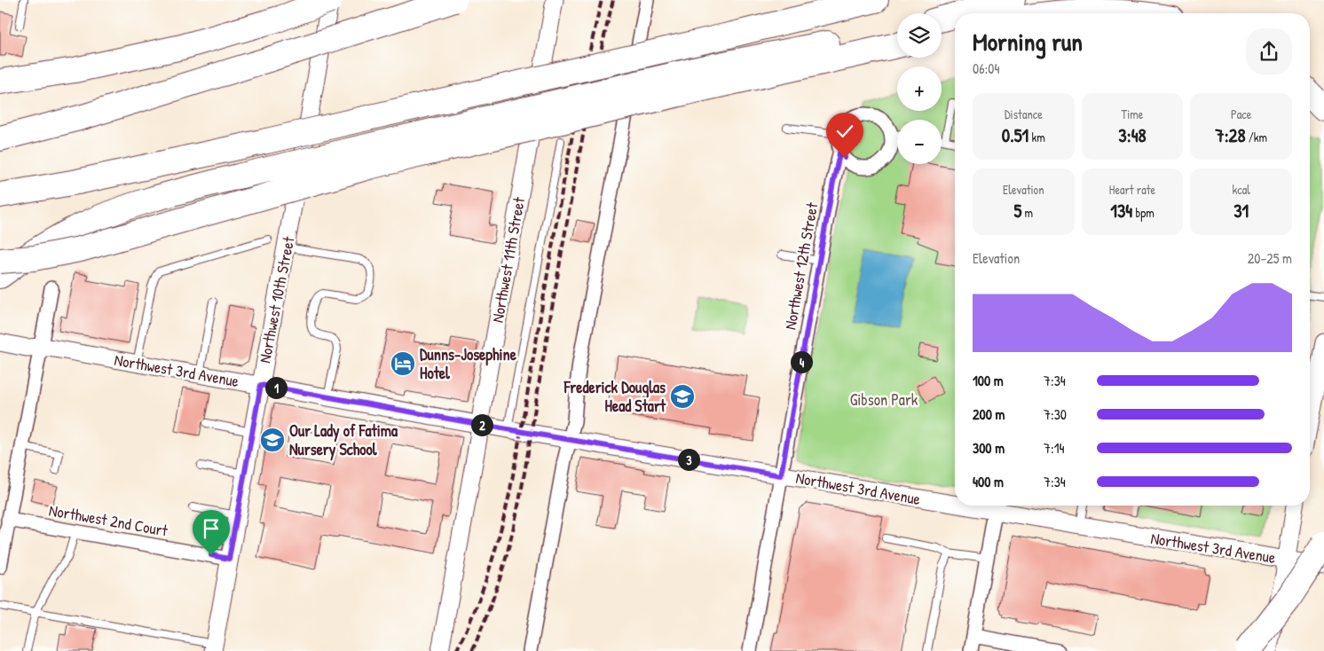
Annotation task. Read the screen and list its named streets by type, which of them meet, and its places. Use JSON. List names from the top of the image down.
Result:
{
  "streets": {
    "street": [
      "Northwest 11th Street",
      "Northwest 12th Street",
      "Northwest 10th Street",
      "Northwest 3rd Avenue",
      "Northwest 2nd Court"
    ]
  },
  "crossings": [
    ["Northwest 11th Street", "Northwest 3rd Avenue"],
    ["Northwest 12th Street", "Northwest 3rd Avenue"],
    ["Northwest 10th Street", "Northwest 3rd Avenue"],
    ["Northwest 10th Street", "Northwest 2nd Court"]
  ],
  "parks": ["Gibson Park"],
  "places": {
    "hotel": ["Dunns-Josephine Hotel"],
    "school or university": ["Frederick Douglas Head Start", "Our Lady of Fatima Nursery School"]
  },
  "page": {
    "map_buttons": ["+", "−"],
    "heading": ["Morning run", "06:04"],
    "stats": [
      ["Distance", "0.51 km"],
      ["Time", "3:48"],
      ["Pace", "7:28 /km"],
      ["Elevation", "5 m"],
      ["Heart rate", "134 bpm"],
      ["kcal", "31"]
    ],
    "chart": ["Elevation", "20–25 m"],
    "pins": [
      "4",
      "1",
      "2",
      "3"
    ],
    "list": [
      {
        "name": "100 m",
        "note": "7:34"
      },
      {
        "name": "200 m",
        "note": "7:30"
      },
      {
        "name": "300 m",
        "note": "7:14"
      },
      {
        "name": "400 m",
        "note": "7:34"
      }
    ]
  }
}
